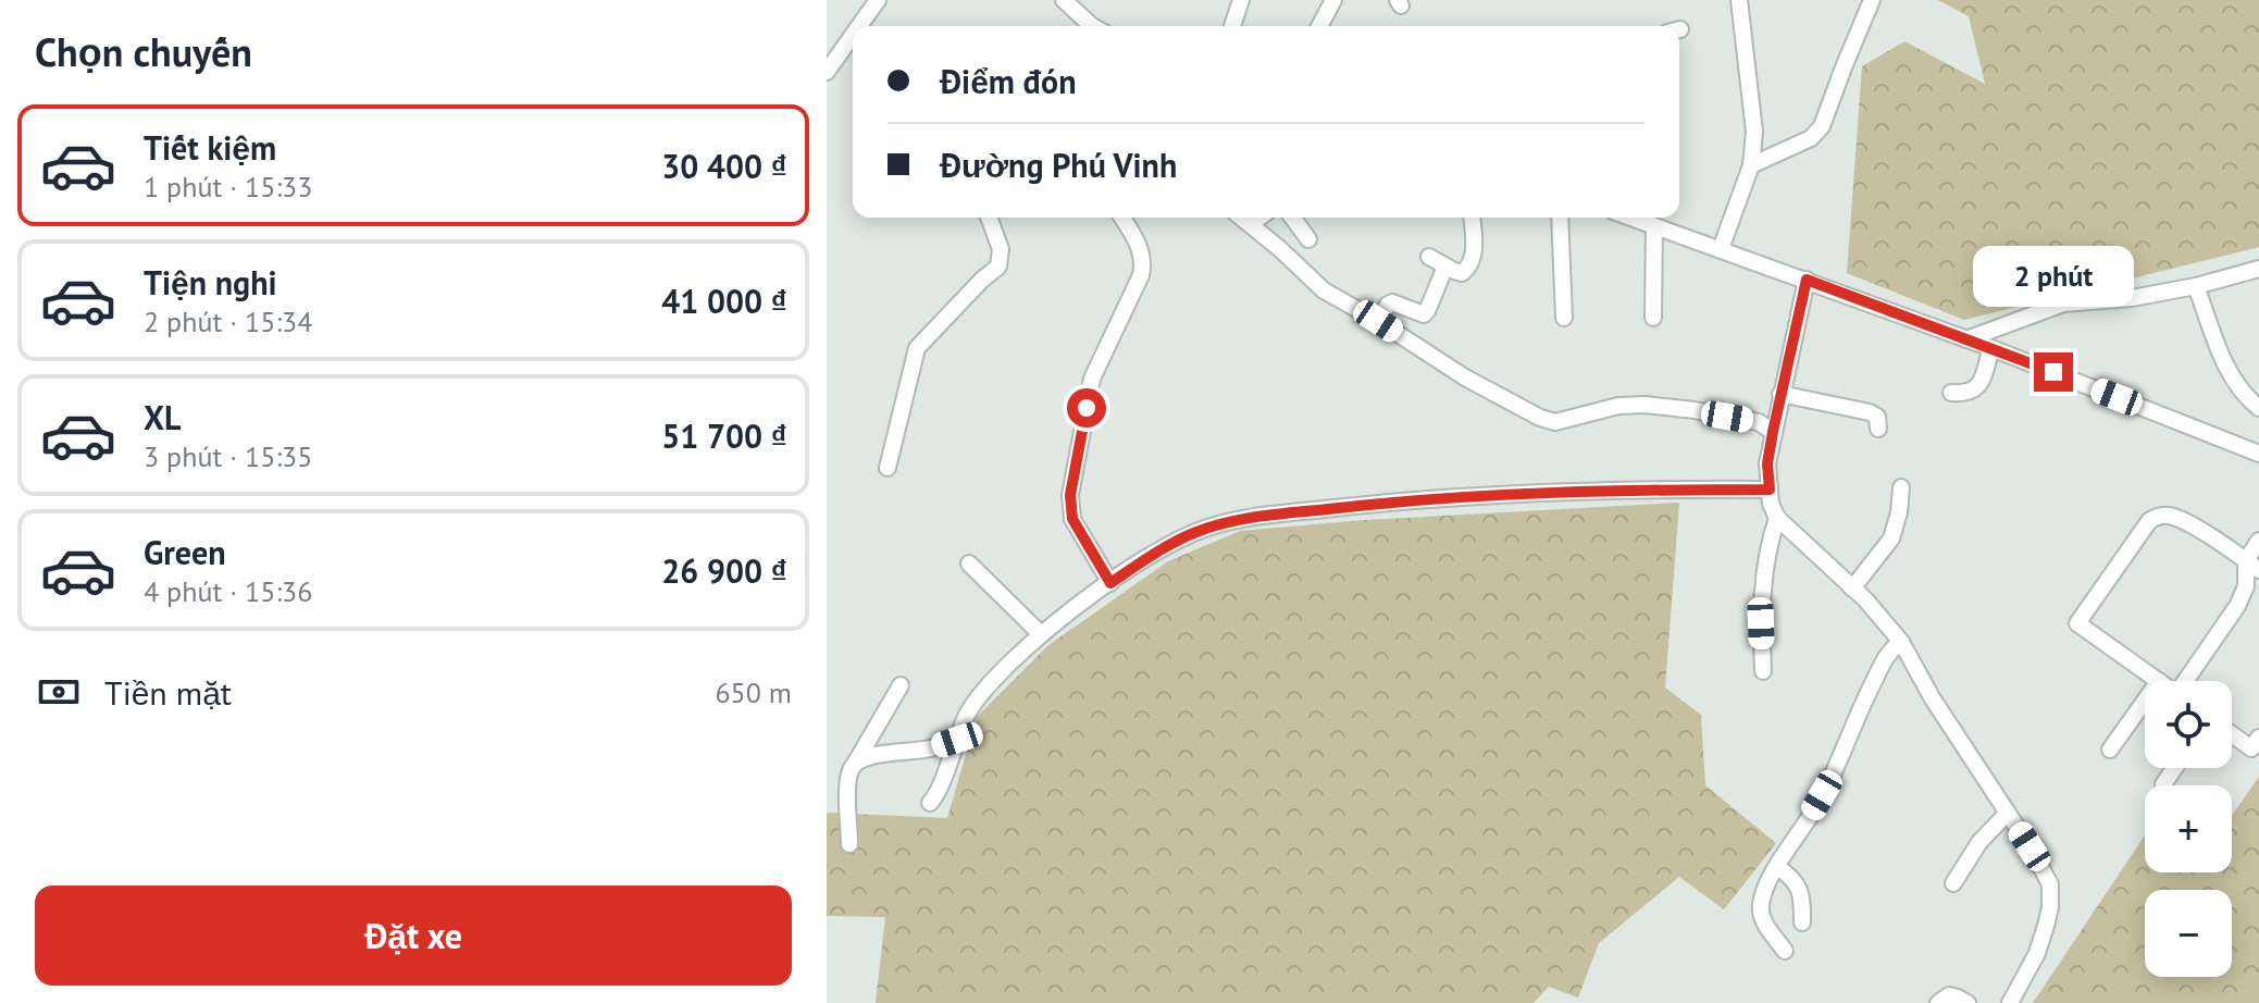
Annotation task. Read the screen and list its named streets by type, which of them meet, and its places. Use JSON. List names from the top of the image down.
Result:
{
  "page": {
    "heading": "Chọn chuyến",
    "banner": ["Điểm đón", "Đường Phú Vinh"],
    "list": [
      {
        "name": "Tiết kiệm",
        "note": "1 phút · 15:33",
        "value": "30 400 ₫"
      },
      {
        "name": "Tiện nghi",
        "note": "2 phút · 15:34",
        "value": "41 000 ₫"
      },
      {
        "name": "XL",
        "note": "3 phút · 15:35",
        "value": "51 700 ₫"
      },
      {
        "name": "Green",
        "note": "4 phút · 15:36",
        "value": "26 900 ₫"
      }
    ],
    "bubble": "2 phút",
    "pay": ["Tiền mặt", "650 m"],
    "map_buttons": ["+", "−"],
    "buttons": "Đặt xe"
  }
}
